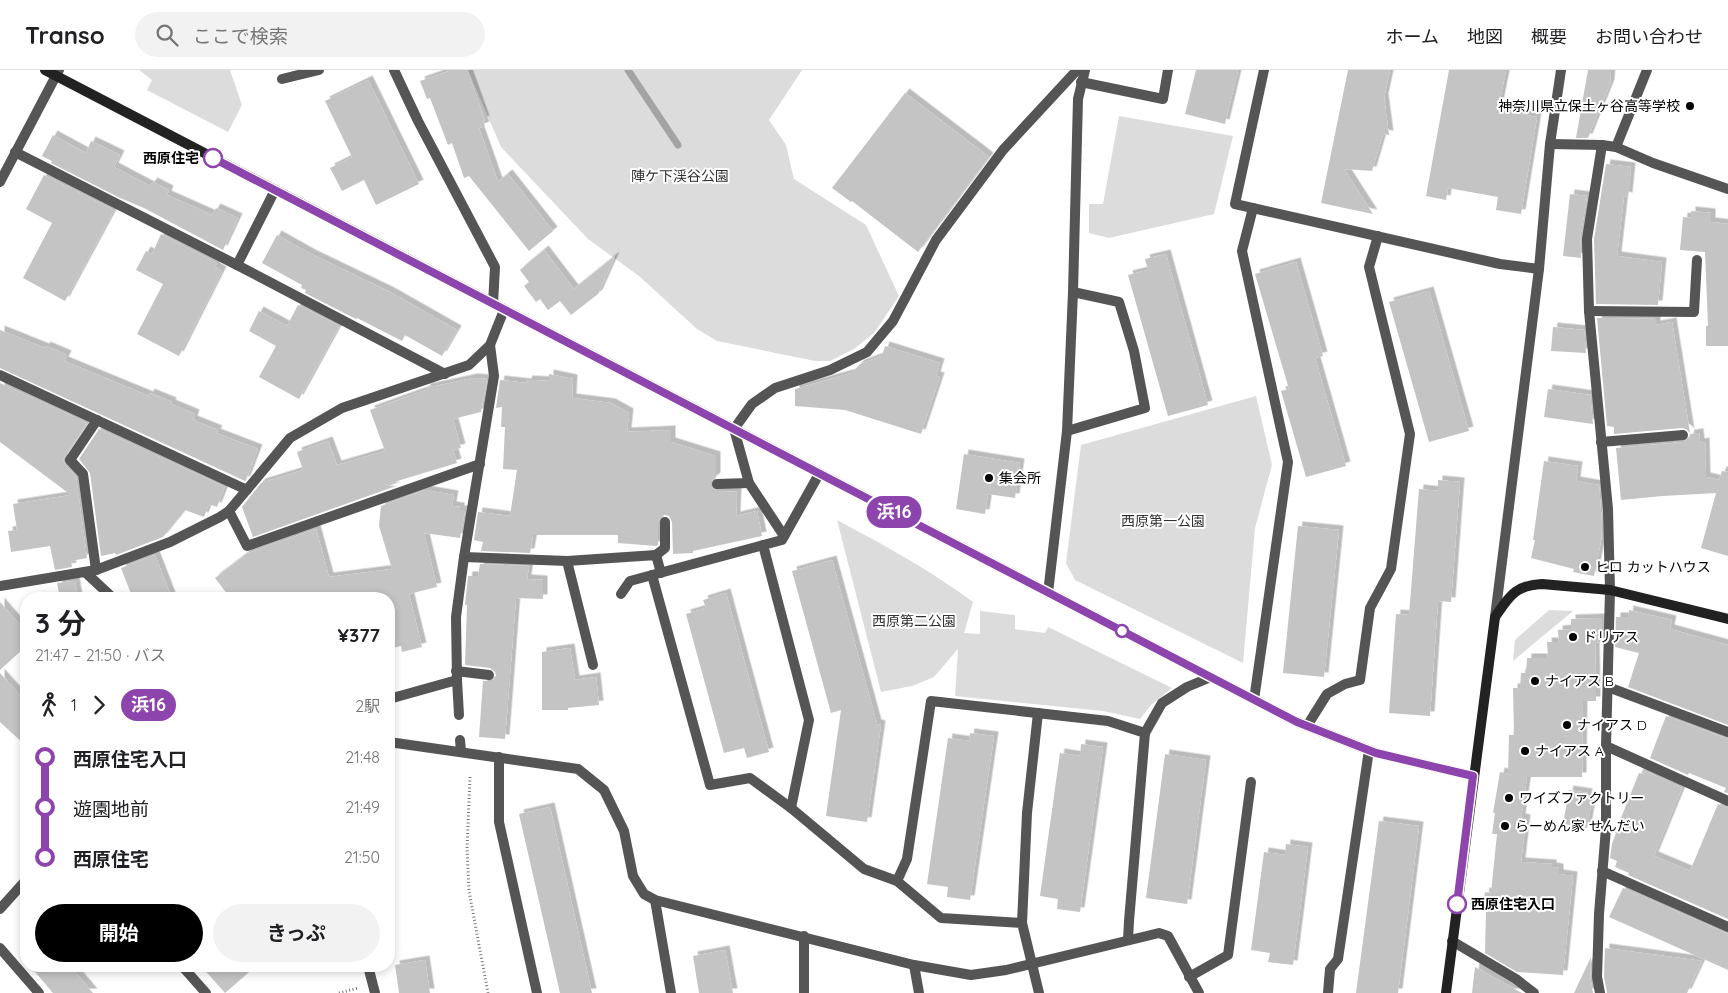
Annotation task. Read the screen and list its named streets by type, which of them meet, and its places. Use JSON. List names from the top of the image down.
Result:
{
  "parks": ["陣ケ下渓谷公園", "西原第一公園", "西原第二公園"],
  "places": [
    "神奈川県立保土ヶ谷高等学校",
    "西原住宅",
    "集会所",
    "ヒロ カットハウス",
    "ドリアス",
    "ナイアス B",
    "ナイアス D",
    "ナイアス A",
    "ワイズファクトリー",
    "らーめん家 せんだい",
    "西原住宅入口"
  ],
  "lines": ["bus line 浜16"],
  "page": {
    "header": "Transo",
    "search": "ここで検索",
    "nav": [
      "ホーム",
      "地図",
      "概要",
      "お問い合わせ"
    ],
    "on_map": "浜16",
    "heading": ["3 分", "21:47 – 21:50 · バス", "¥377"],
    "legs": ["1", "浜16", "2駅"],
    "list": [
      {
        "name": "西原住宅入口",
        "value": "21:48"
      },
      {
        "name": "遊園地前",
        "value": "21:49"
      },
      {
        "name": "西原住宅",
        "value": "21:50"
      }
    ],
    "buttons": ["開始", "きっぷ"]
  }
}
